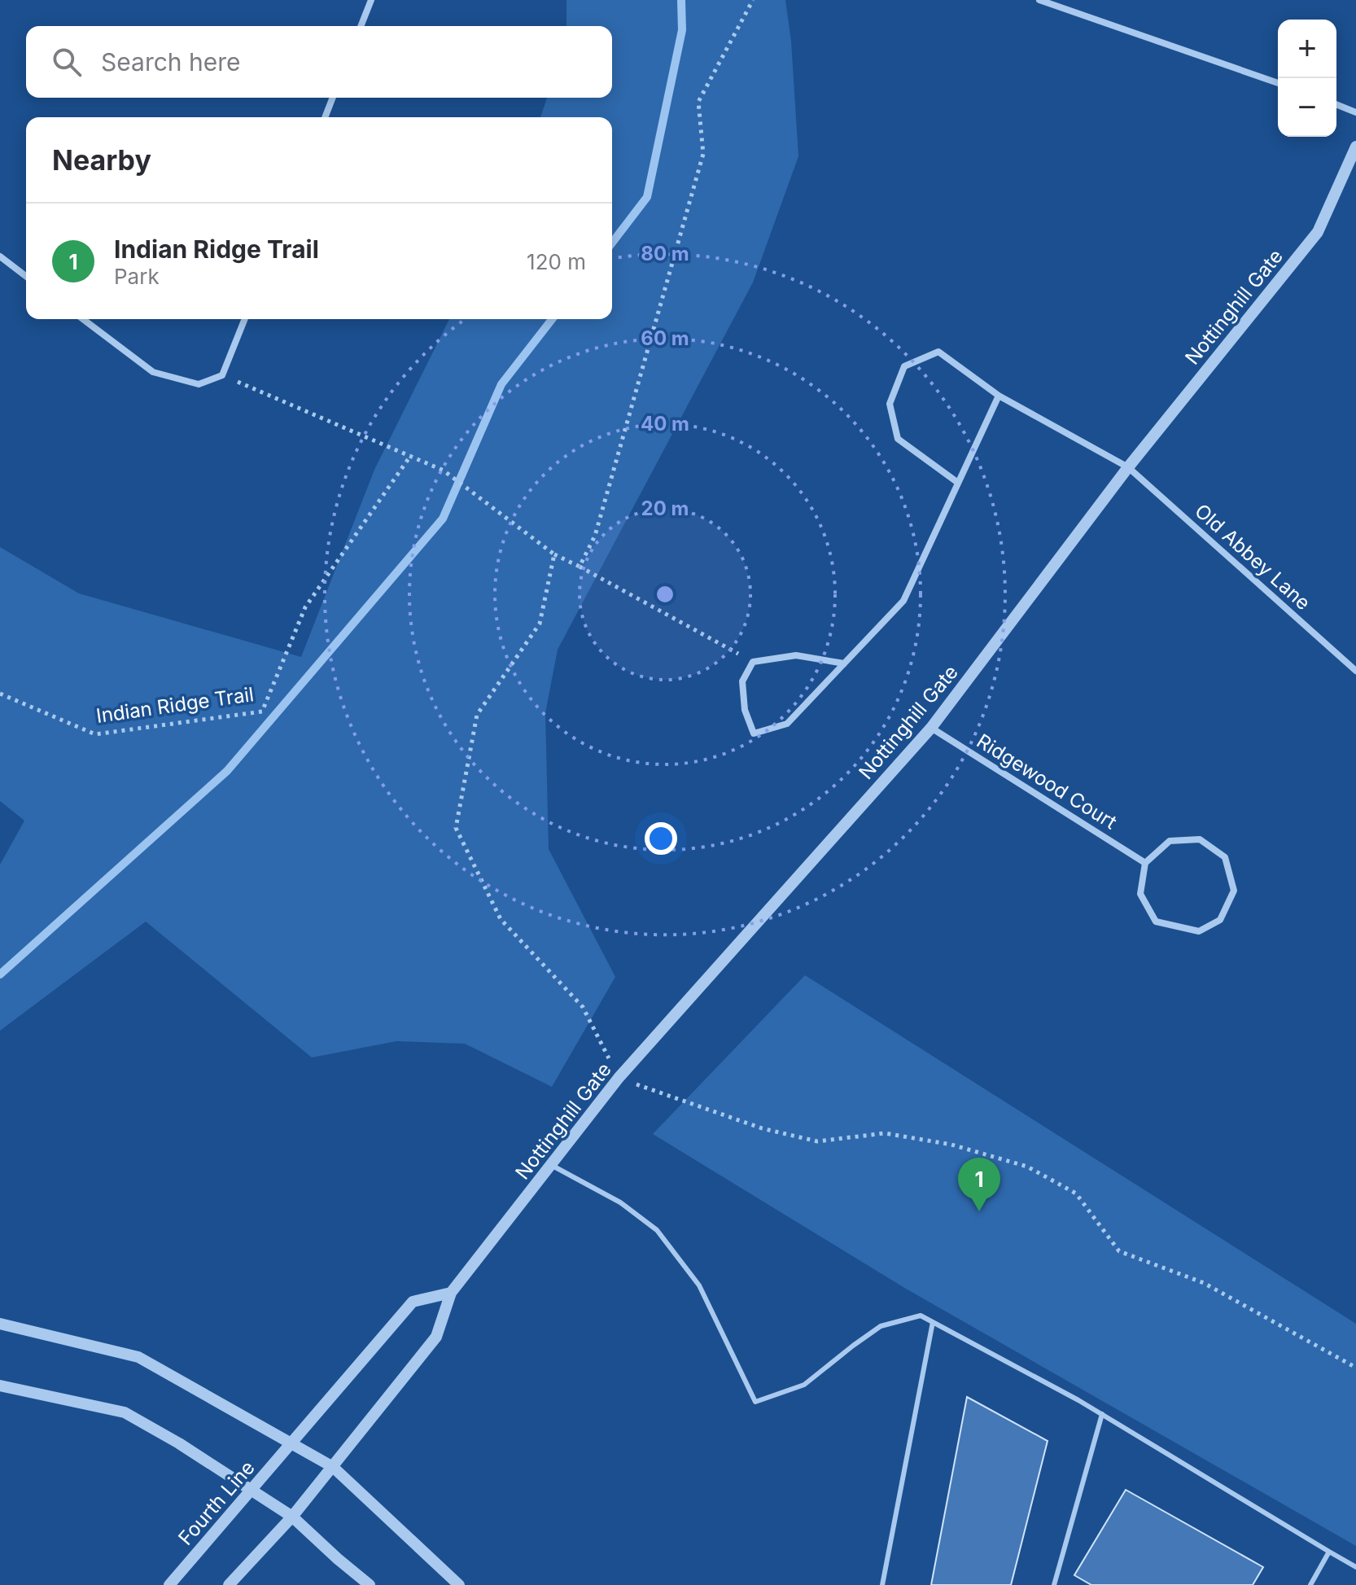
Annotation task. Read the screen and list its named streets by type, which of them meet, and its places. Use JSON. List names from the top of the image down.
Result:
{
  "streets": {
    "street": [
      "Nottinghill Gate",
      "Old Abbey Lane",
      "Ridgewood Court",
      "Fourth Line"
    ],
    "path": ["Indian Ridge Trail"]
  },
  "crossings": [
    ["Nottinghill Gate", "Old Abbey Lane"],
    ["Nottinghill Gate", "Ridgewood Court"]
  ],
  "page": {
    "map_buttons": ["+", "−"],
    "search": "Search here",
    "heading": "Nearby",
    "list": [
      {
        "mark": "1",
        "name": "Indian Ridge Trail",
        "note": "Park",
        "value": "120 m"
      }
    ],
    "pins": "1"
  },
  "rings": [
    "80 m",
    "60 m",
    "40 m",
    "20 m"
  ]
}
